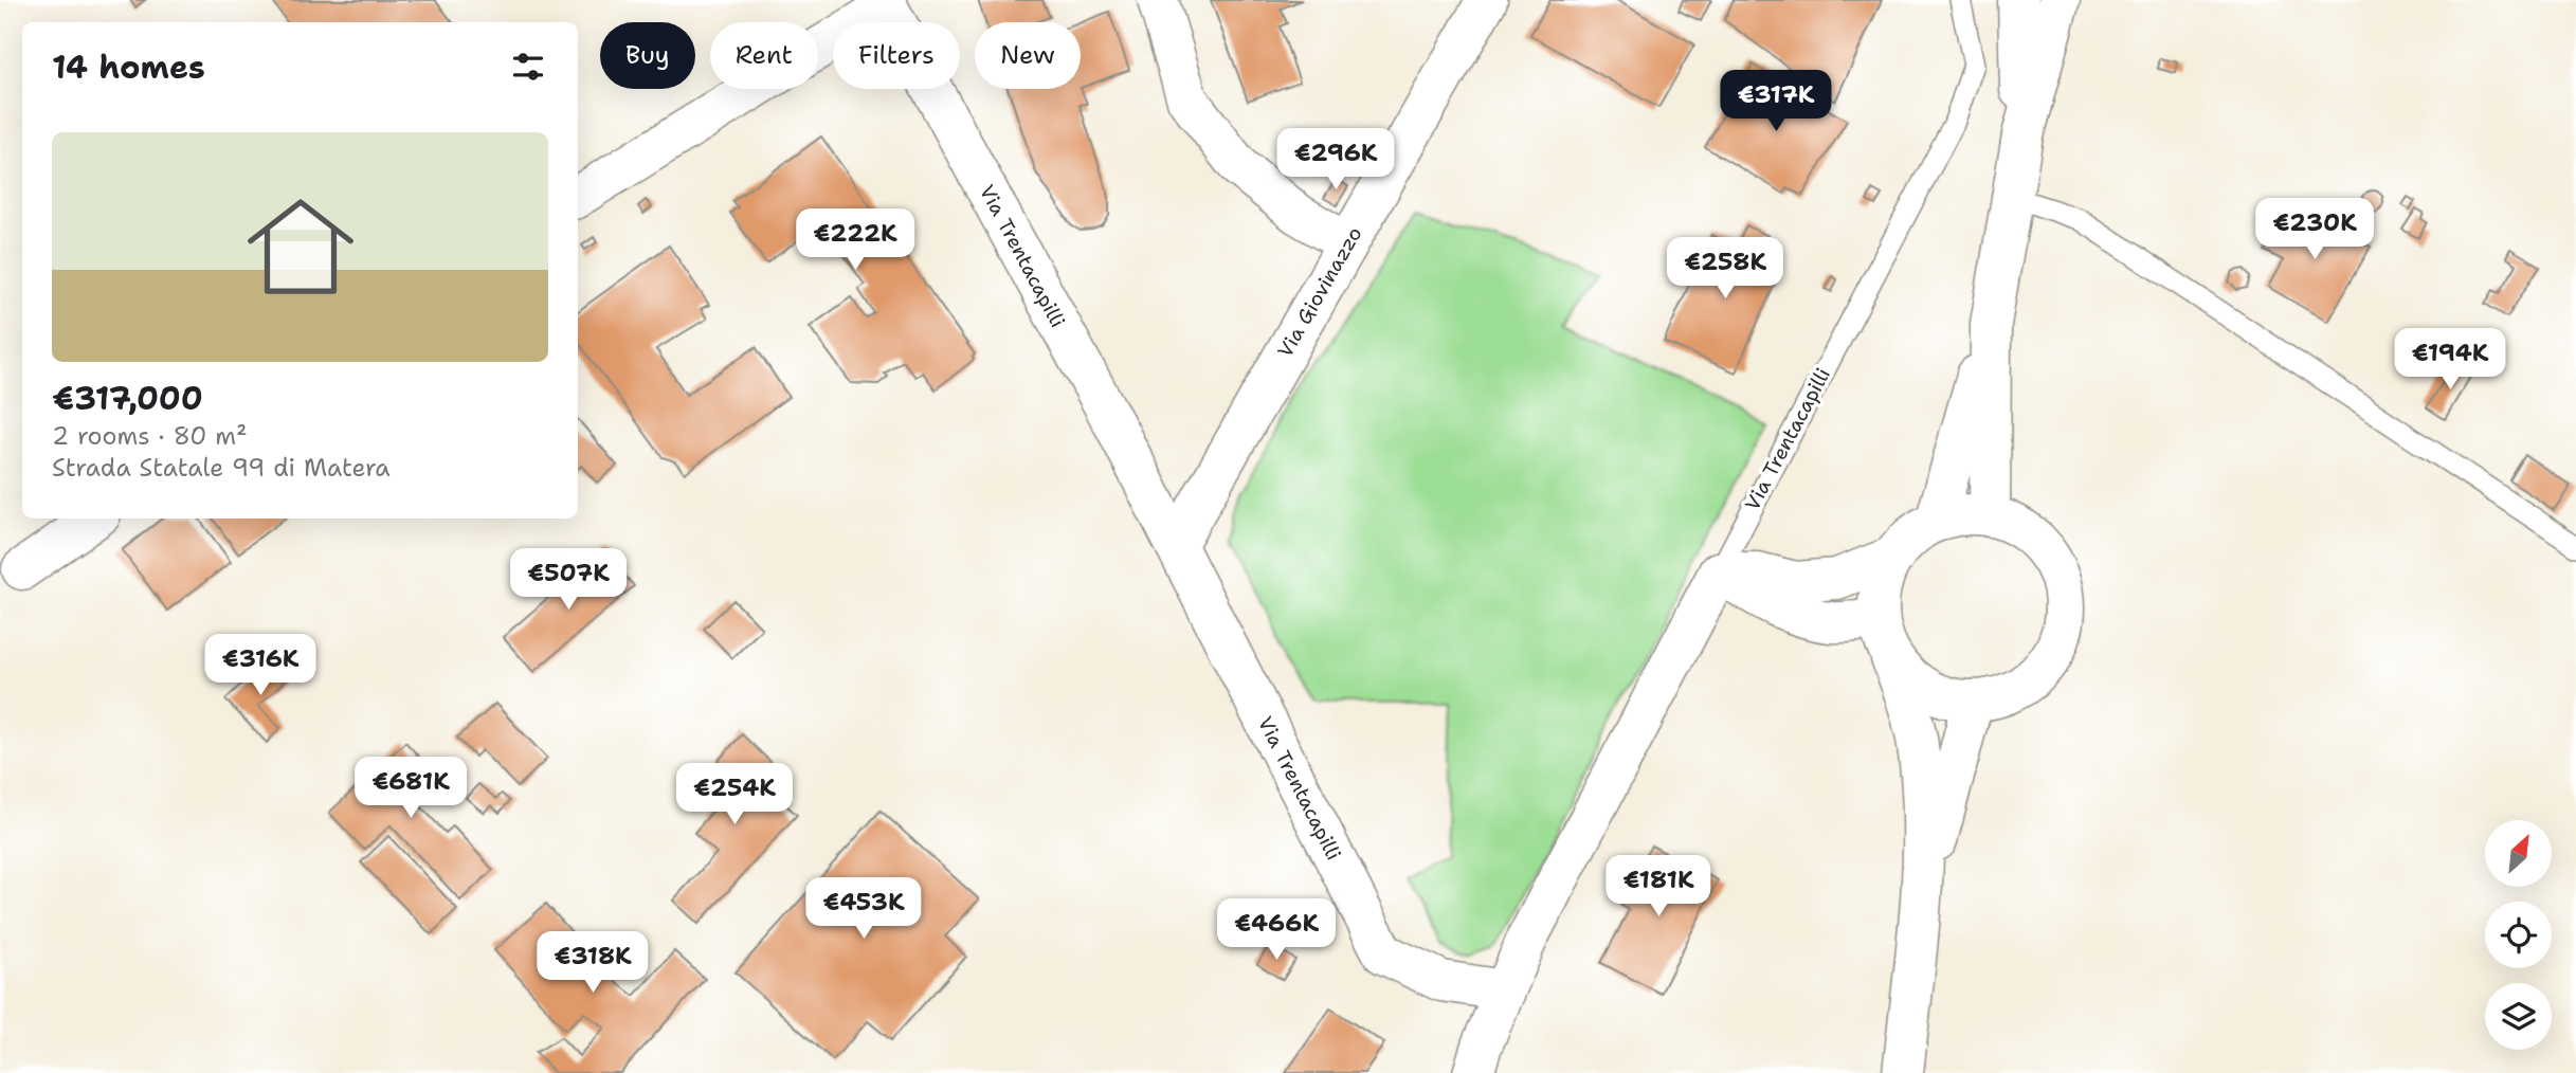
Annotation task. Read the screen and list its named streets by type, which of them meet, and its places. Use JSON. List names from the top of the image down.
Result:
{
  "streets": {
    "street": ["Via Trentacapilli", "Via Giovinazzo"]
  },
  "crossings": [
    ["Via Trentacapilli", "Via Giovinazzo"]
  ],
  "north": "top right",
  "page": {
    "chip": [
      "Buy",
      "Rent",
      "Filters",
      "New"
    ],
    "heading": "14 homes",
    "price": [
      "€317K",
      "€296K",
      "€230K",
      "€222K",
      "€258K",
      "€194K",
      "€507K",
      "€316K",
      "€681K",
      "€254K",
      "€181K",
      "€453K",
      "€466K",
      "€318K"
    ],
    "list": [
      {
        "name": "€317,000",
        "note": "2 rooms · 80 m² · Strada Statale 99 di Matera"
      }
    ]
  }
}
